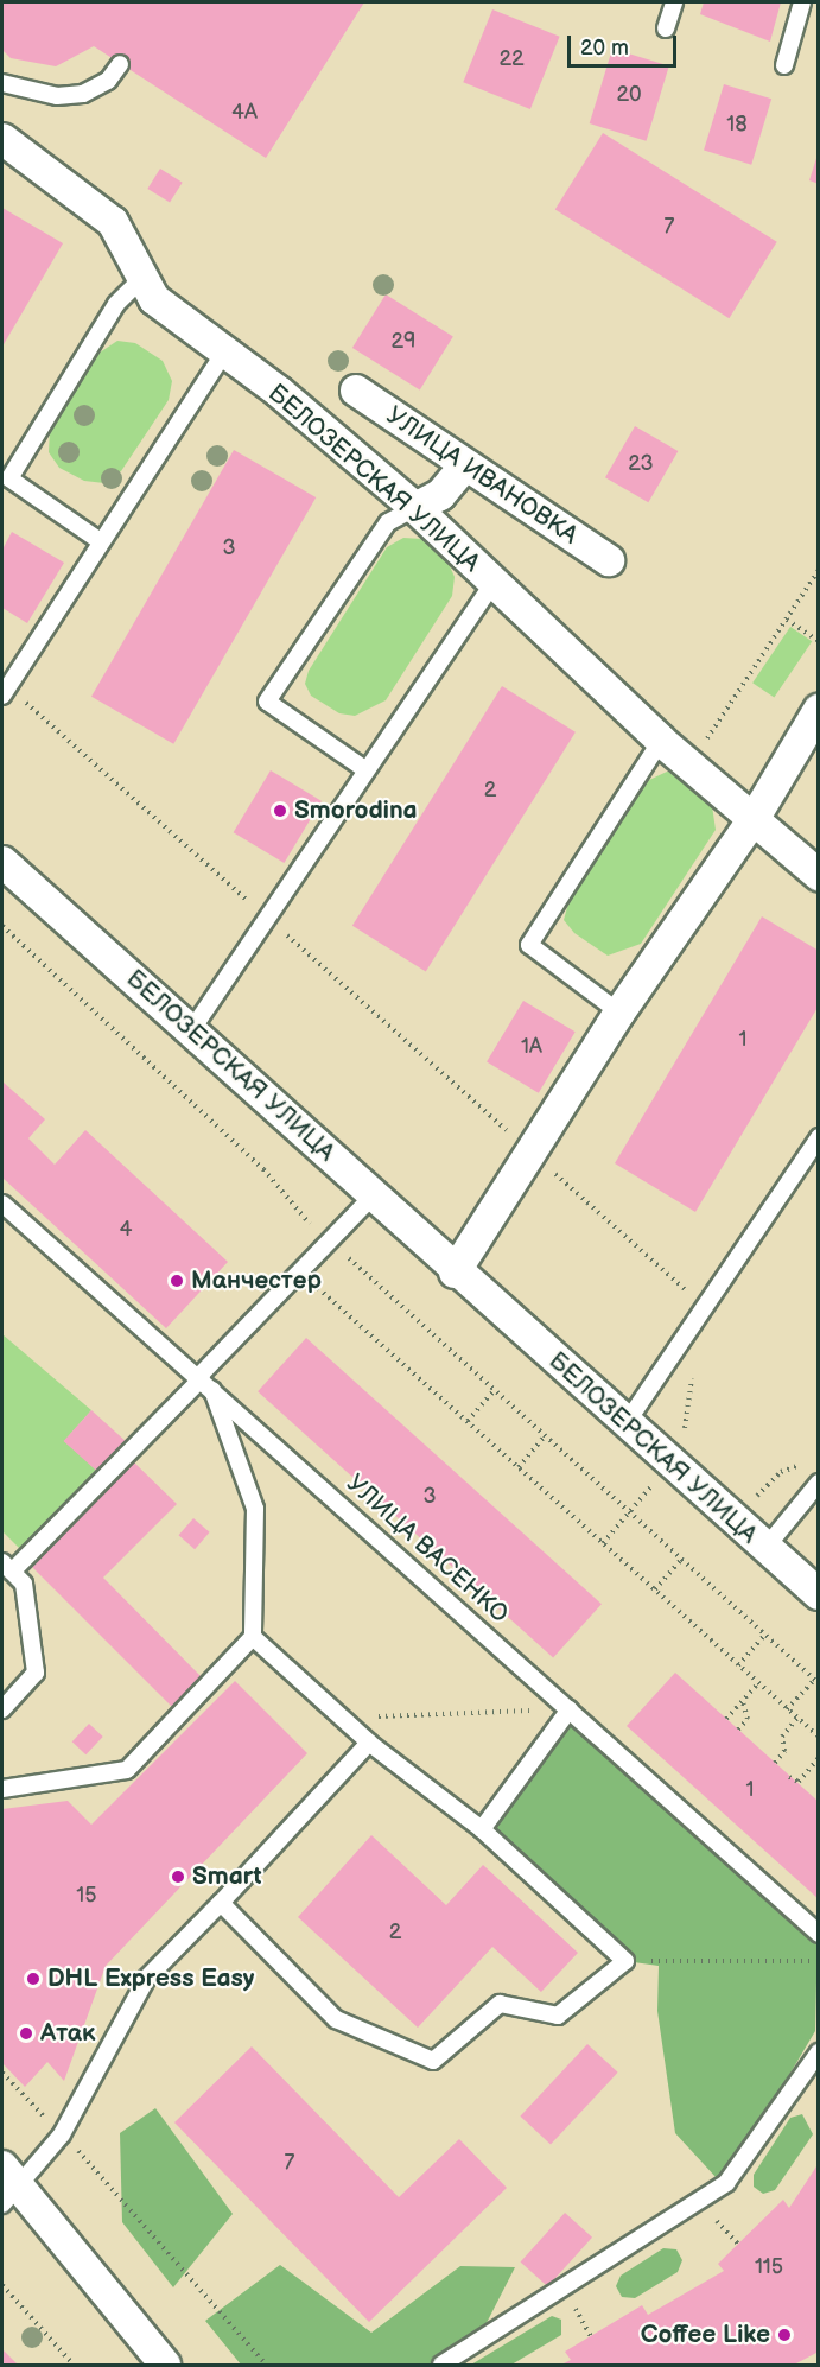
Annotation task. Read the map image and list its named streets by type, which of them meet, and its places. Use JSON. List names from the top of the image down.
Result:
{
  "streets": {
    "street": ["УЛИЦА ИВАНОВКА", "БЕЛОЗЕРСКАЯ УЛИЦА"],
    "lane": ["УЛИЦА ВАСЕНКО"]
  },
  "places": [
    "Smorodina",
    "Манчестер",
    "Smart",
    "DHL Express Easy",
    "Атак",
    "Coffee Like"
  ],
  "house_numbers": [
    "22",
    "20",
    "4А",
    "18",
    "7",
    "29",
    "23",
    "3",
    "2",
    "1",
    "1А",
    "4",
    "3",
    "1",
    "15",
    "2",
    "7",
    "115"
  ],
  "scale_bar": "20 m"
}
